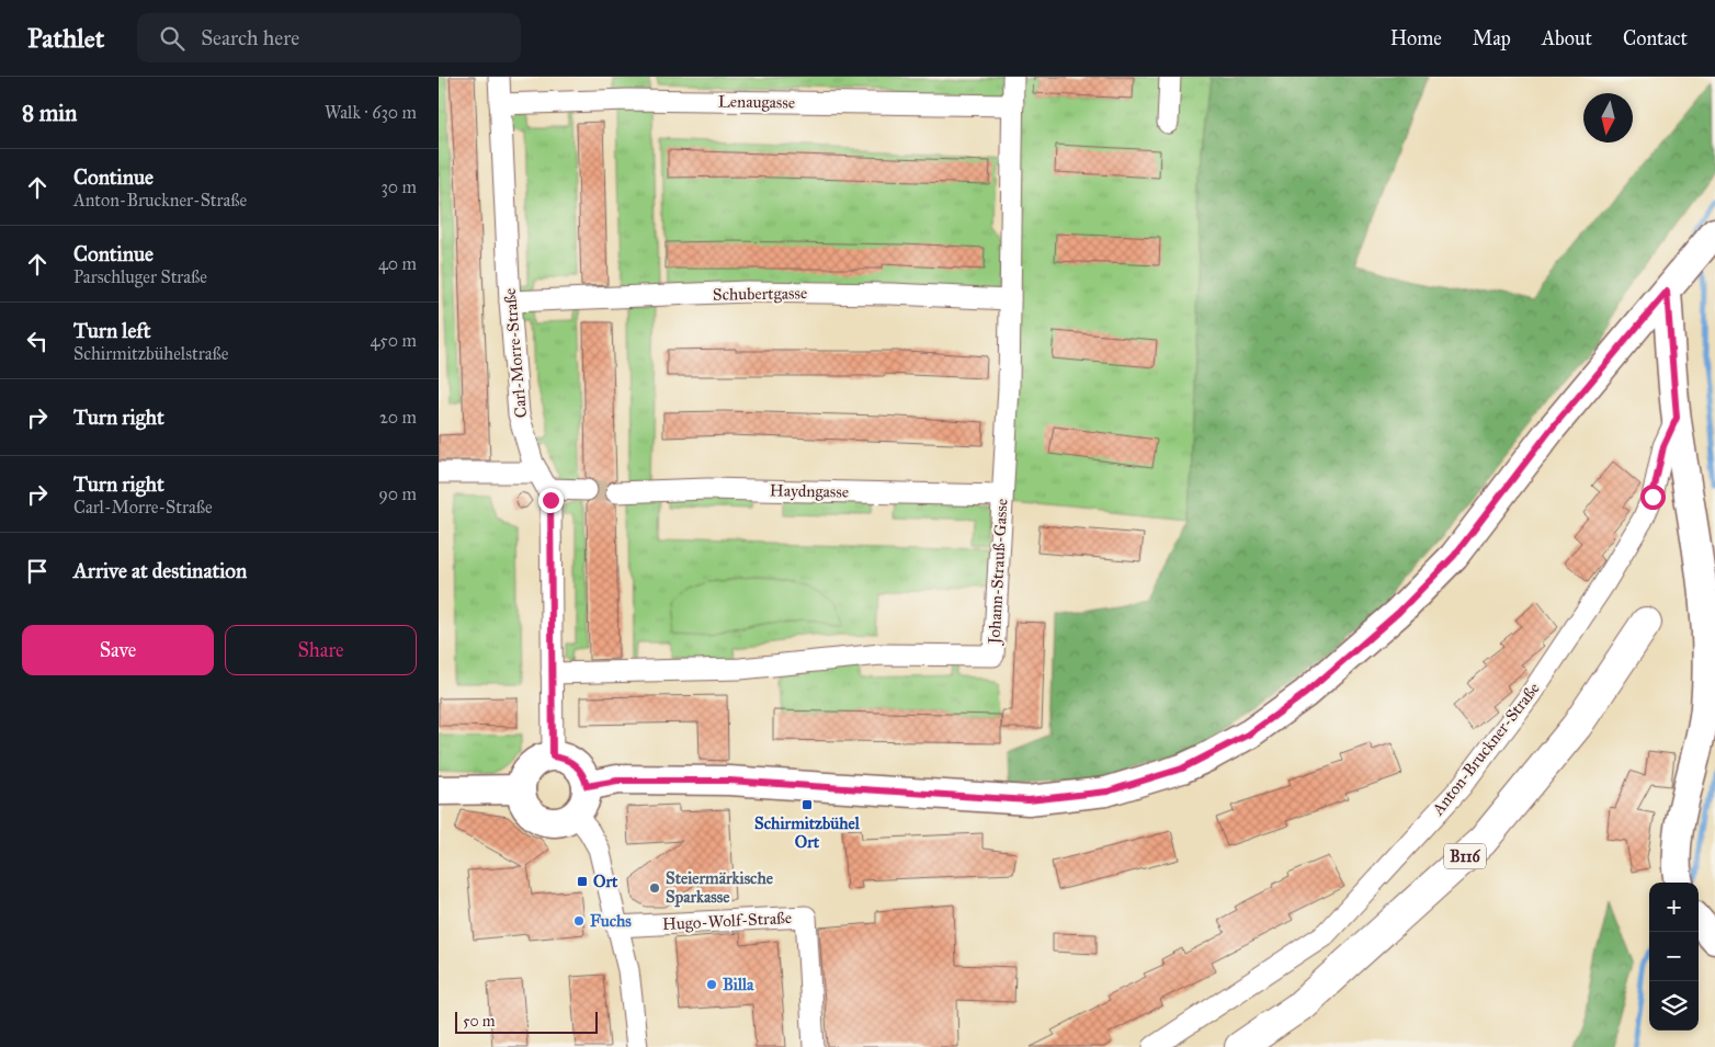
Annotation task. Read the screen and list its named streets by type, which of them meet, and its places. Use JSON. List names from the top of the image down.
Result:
{
  "streets": {
    "main road": ["B116"],
    "street": [
      "Lenaugasse",
      "Schubertgasse",
      "Carl-Morre-Straße",
      "Haydngasse",
      "Johann-Strauß-Gasse",
      "Anton-Bruckner-Straße",
      "Hugo-Wolf-Straße"
    ]
  },
  "crossings": [
    ["Lenaugasse", "Carl-Morre-Straße"],
    ["Lenaugasse", "Johann-Strauß-Gasse"],
    ["Schubertgasse", "Carl-Morre-Straße"],
    ["Schubertgasse", "Johann-Strauß-Gasse"],
    ["Carl-Morre-Straße", "Johann-Strauß-Gasse"],
    ["Haydngasse", "Johann-Strauß-Gasse"]
  ],
  "places": {
    "transit": ["Schirmitzbühel Ort", "Ort"],
    "other": ["Steiermärkische Sparkasse", "Fuchs", "Billa"]
  },
  "scale_bar": "50 m",
  "north": "bottom",
  "page": {
    "header": "Pathlet",
    "search": "Search here",
    "nav": [
      "Home",
      "Map",
      "About",
      "Contact"
    ],
    "heading": ["8 min", "Walk · 630 m"],
    "list": [
      ["Continue", "Anton-Bruckner-Straße", "30 m"],
      ["Continue", "Parschluger Straße", "40 m"],
      ["Turn left", "Schirmitzbühelstraße", "450 m"],
      ["Turn right", "20 m"],
      ["Turn right", "Carl-Morre-Straße", "90 m"],
      "Arrive at destination"
    ],
    "buttons": ["Save", "Share"],
    "map_buttons": ["+", "−"],
    "scale": "50 m"
  }
}
